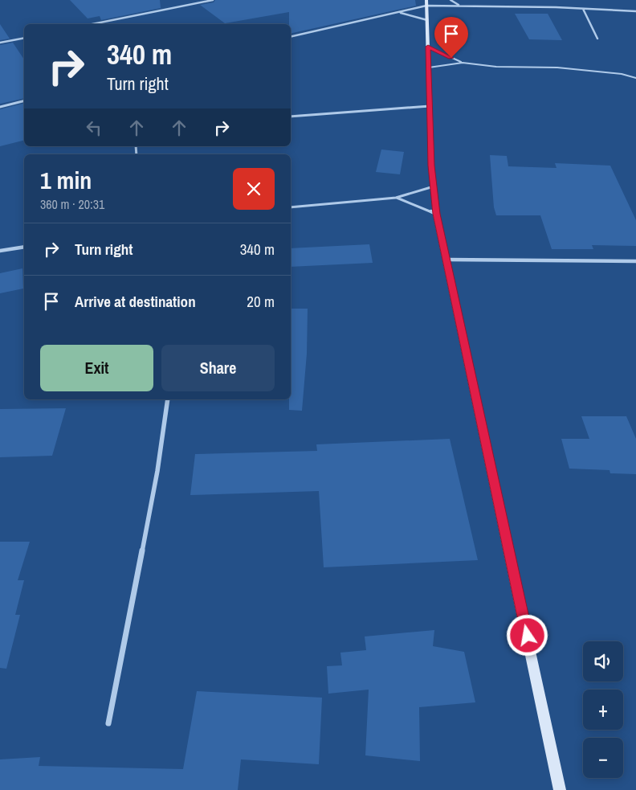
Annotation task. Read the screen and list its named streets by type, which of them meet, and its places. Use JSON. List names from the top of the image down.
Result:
{
  "page": {
    "turn": ["340 m", "Turn right"],
    "heading": ["1 min", "360 m · 20:31"],
    "list": [
      {
        "name": "Turn right",
        "value": "340 m"
      },
      {
        "name": "Arrive at destination",
        "value": "20 m"
      }
    ],
    "buttons": ["Exit", "Share"],
    "map_buttons": ["+", "−"]
  }
}
